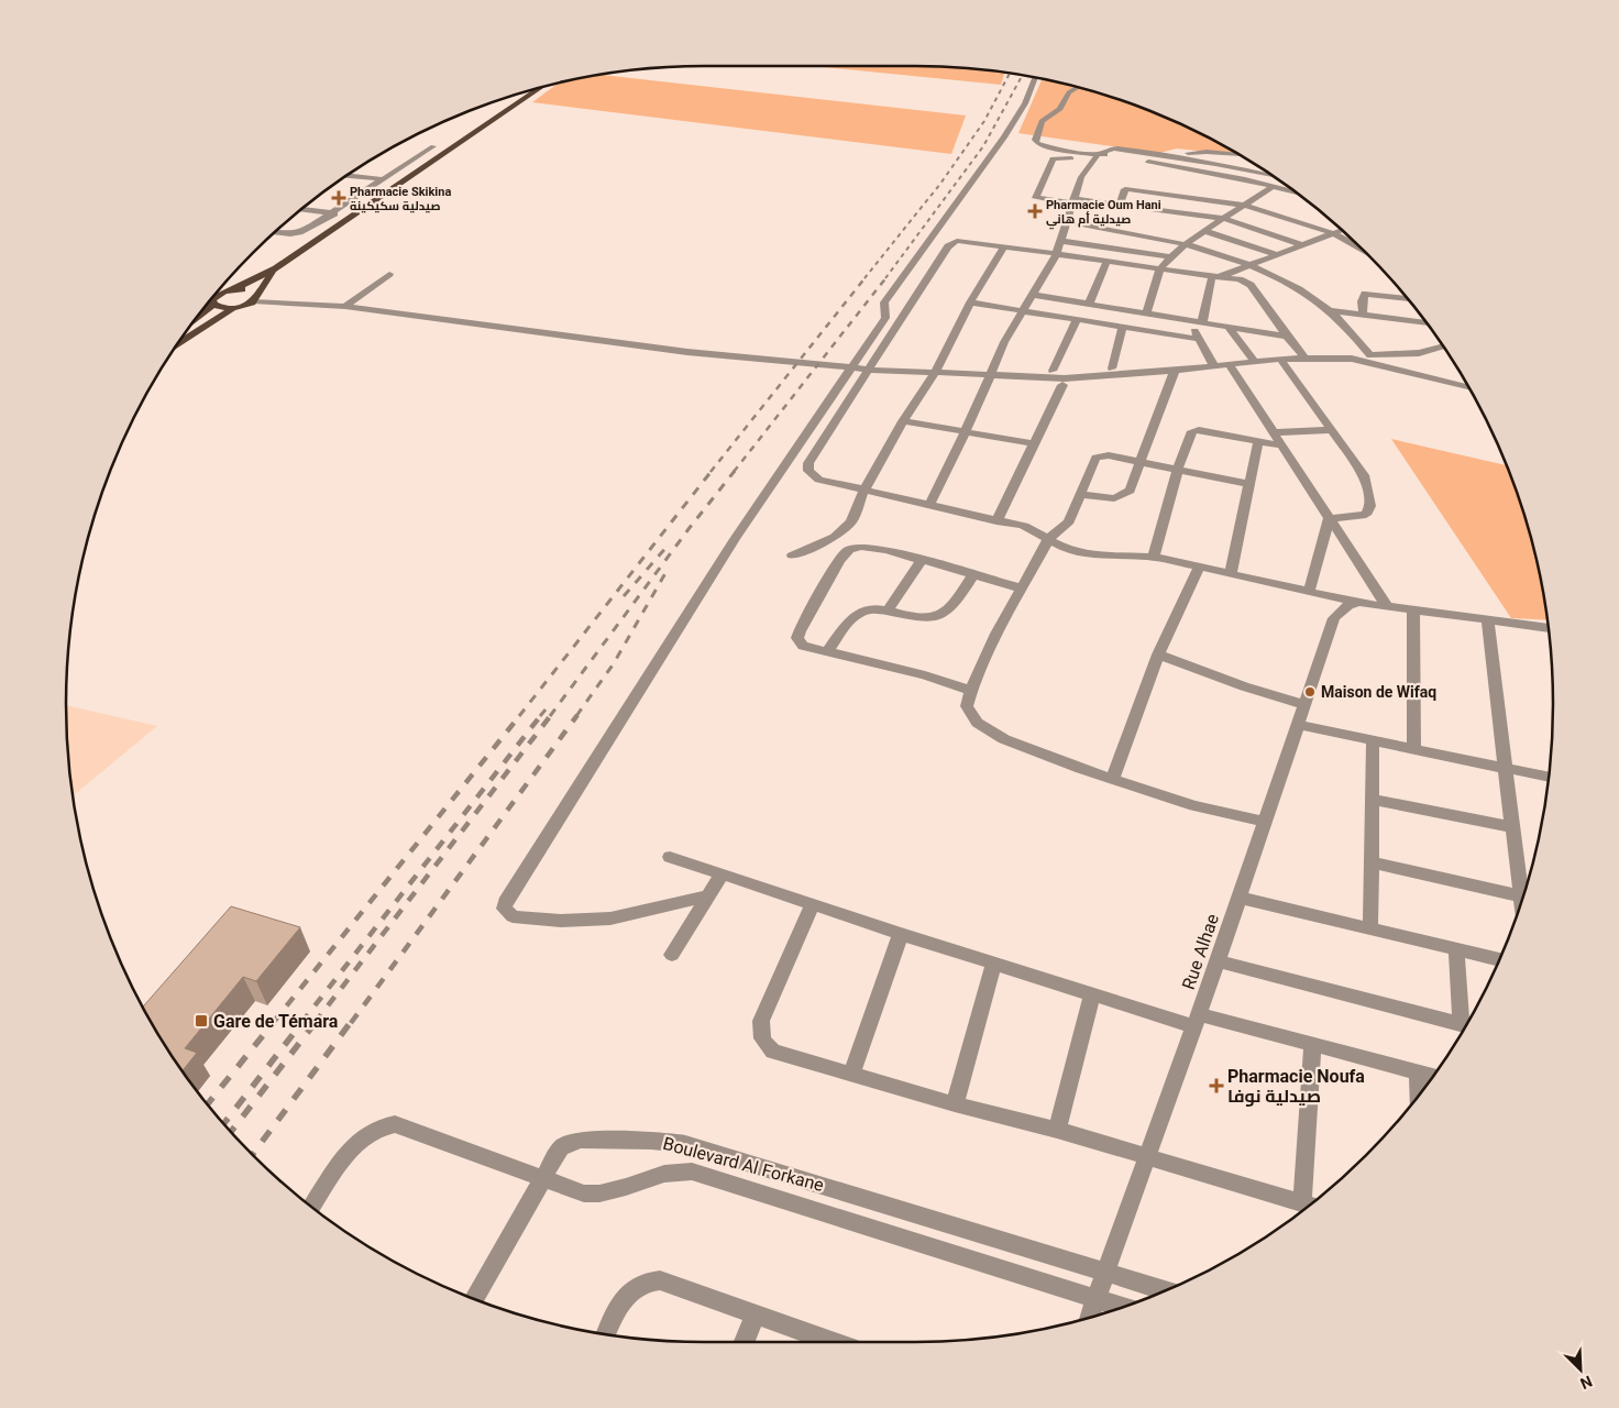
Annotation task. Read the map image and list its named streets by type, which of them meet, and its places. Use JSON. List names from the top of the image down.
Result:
{
  "streets": {
    "street": ["Rue Alhae", "Boulevard Al Forkane"]
  },
  "crossings": [
    ["Rue Alhae", "Boulevard Al Forkane"]
  ],
  "places": {
    "health": ["Pharmacie Skikina صيدلية سكيكينة", "Pharmacie Oum Hani صيدلية أم هاني", "Pharmacie Noufa صيدلية نوفا"],
    "other": ["Maison de Wifaq"],
    "transit": ["Gare de Témara"]
  },
  "north": "bottom right"
}
